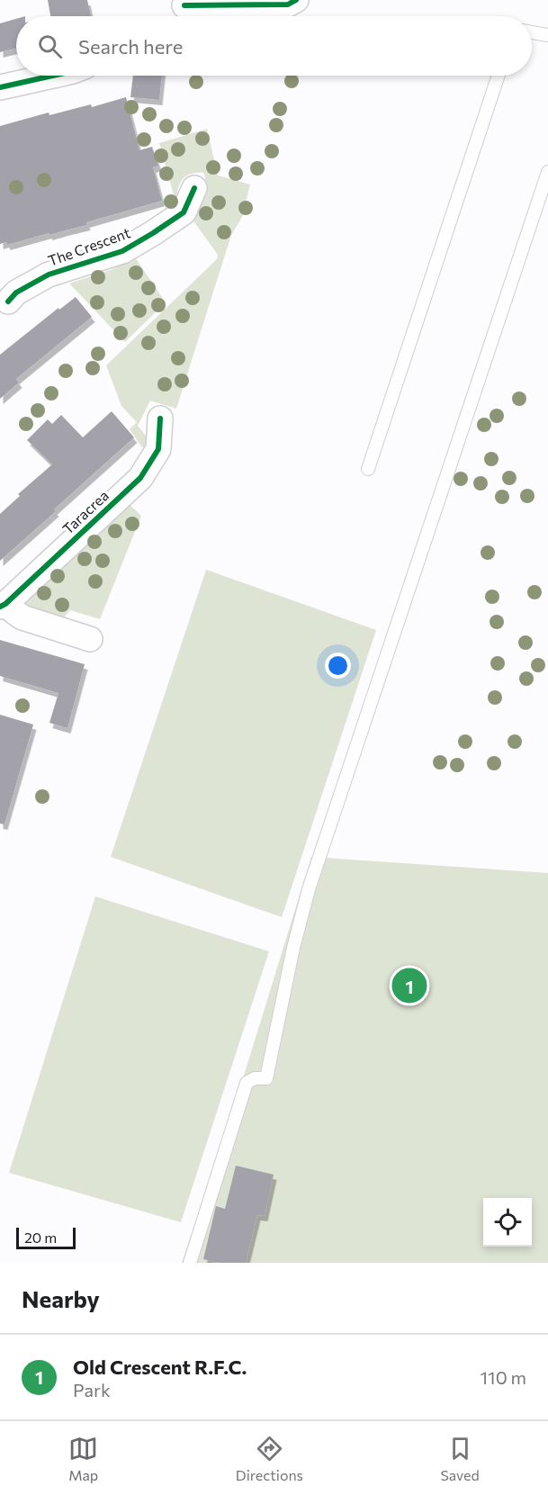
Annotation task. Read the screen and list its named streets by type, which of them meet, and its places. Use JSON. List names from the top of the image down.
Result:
{
  "streets": {
    "street": ["The Crescent", "Taracrea"]
  },
  "scale_bar": "20 m",
  "page": {
    "search": "Search here",
    "pins": "1",
    "scale": "20 m",
    "heading": "Nearby",
    "list": [
      {
        "mark": "1",
        "name": "Old Crescent R.F.C.",
        "note": "Park",
        "value": "110 m"
      }
    ],
    "nav": ["Map", "Directions", "Saved"]
  }
}
